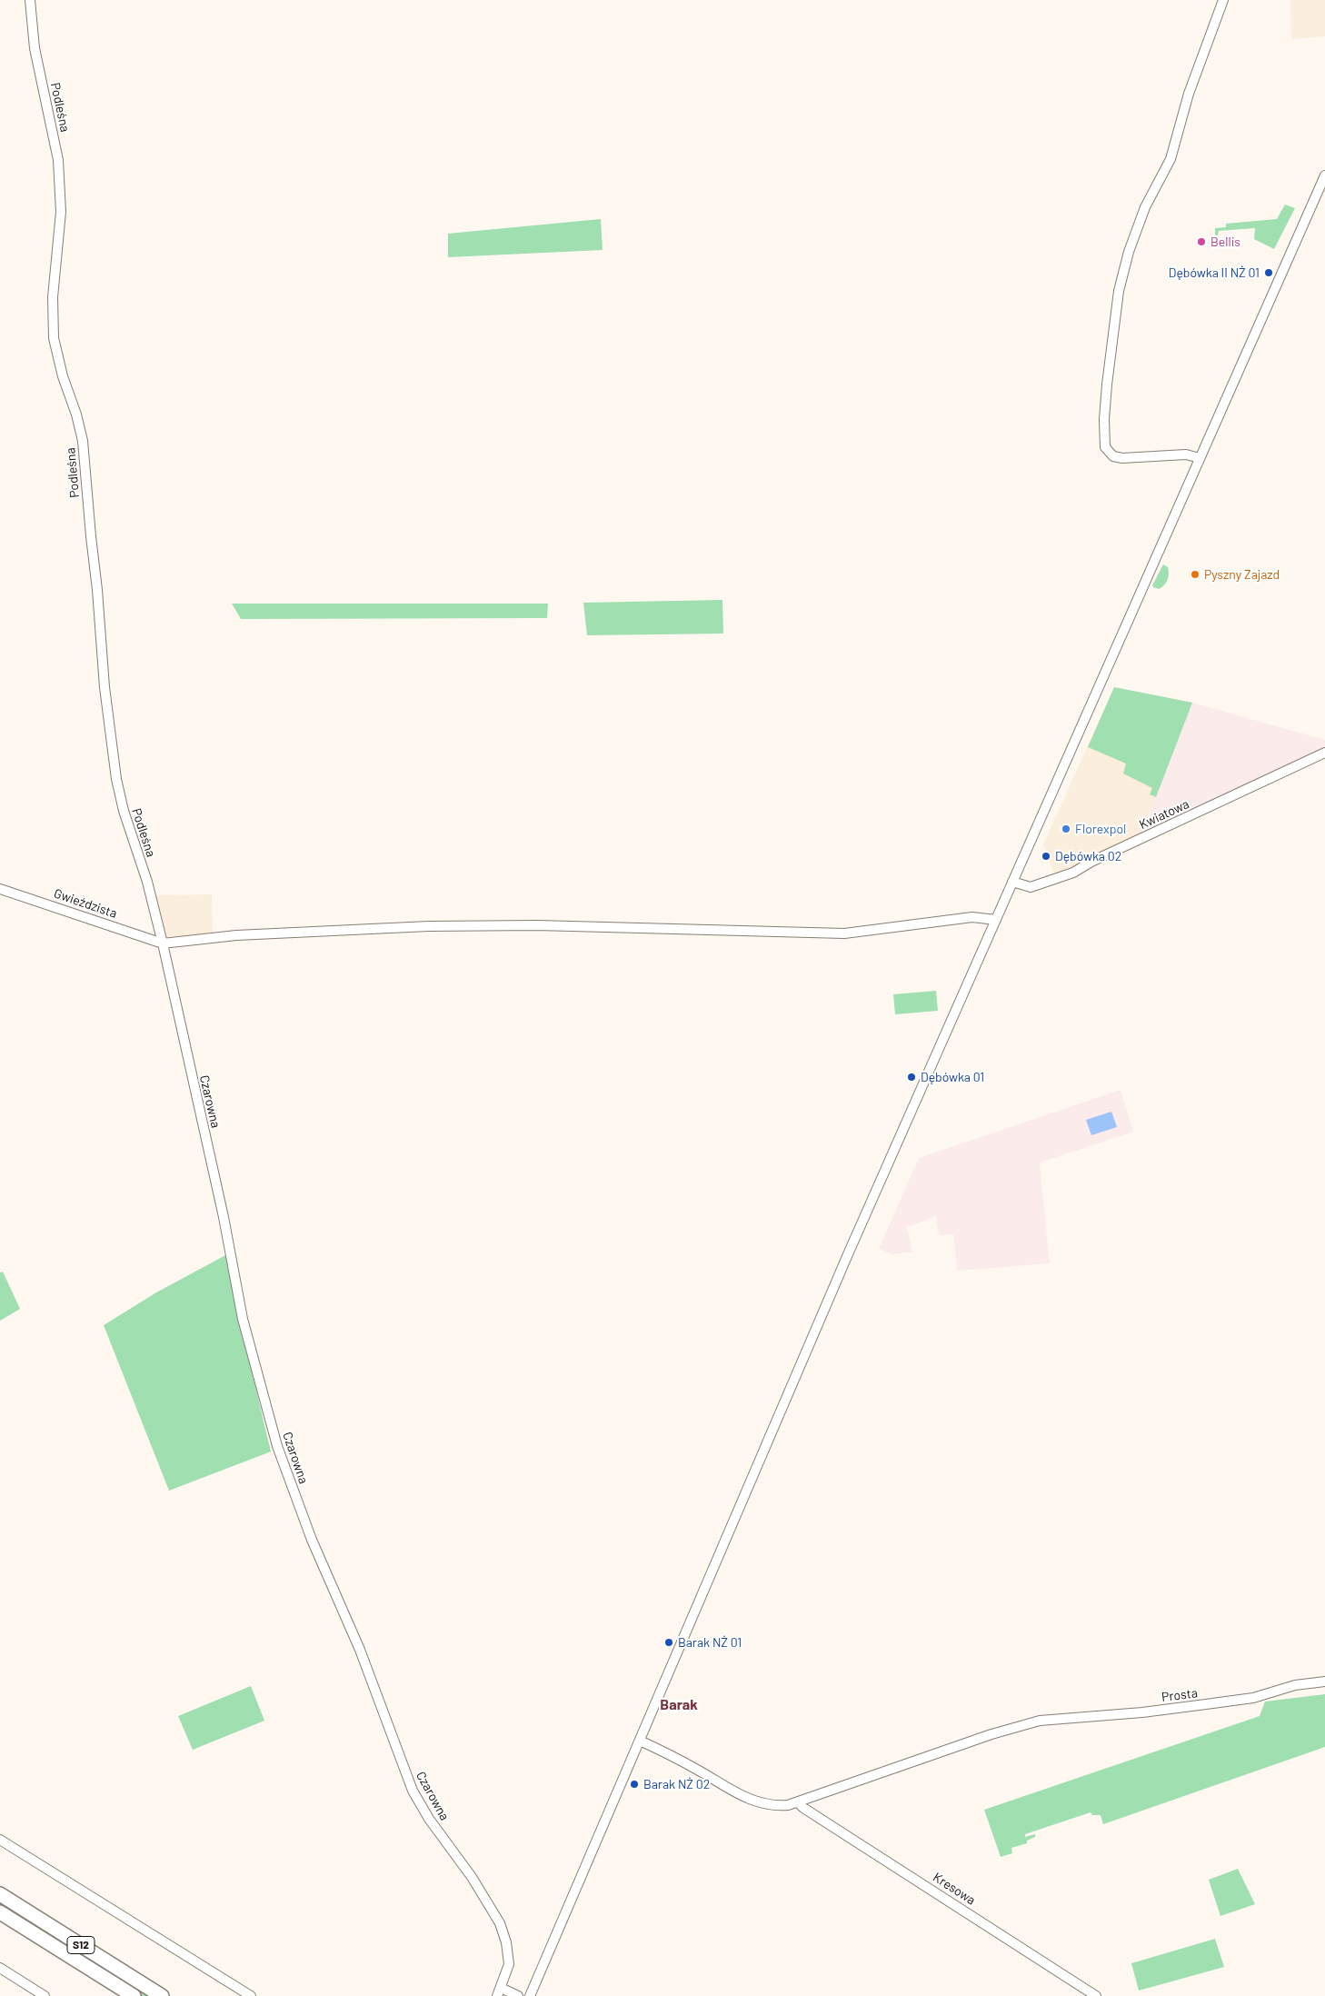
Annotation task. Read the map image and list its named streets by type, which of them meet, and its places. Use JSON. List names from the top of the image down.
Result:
{
  "streets": {
    "highway": ["S12"],
    "street": [
      "Podleśna",
      "Kwiatowa",
      "Gwieździsta",
      "Czarowna",
      "Prosta",
      "Kresowa"
    ]
  },
  "crossings": [
    ["Podleśna", "Gwieździsta"],
    ["Podleśna", "Czarowna"],
    ["Gwieździsta", "Czarowna"],
    ["Prosta", "Kresowa"]
  ],
  "districts": ["Barak"],
  "places": [
    "Bellis",
    "Dębówka II NŻ 01",
    "Pyszny Zajazd",
    "Florexpol",
    "Dębówka 02",
    "Dębówka 01",
    "Barak NŻ 01",
    "Barak NŻ 02"
  ]
}
